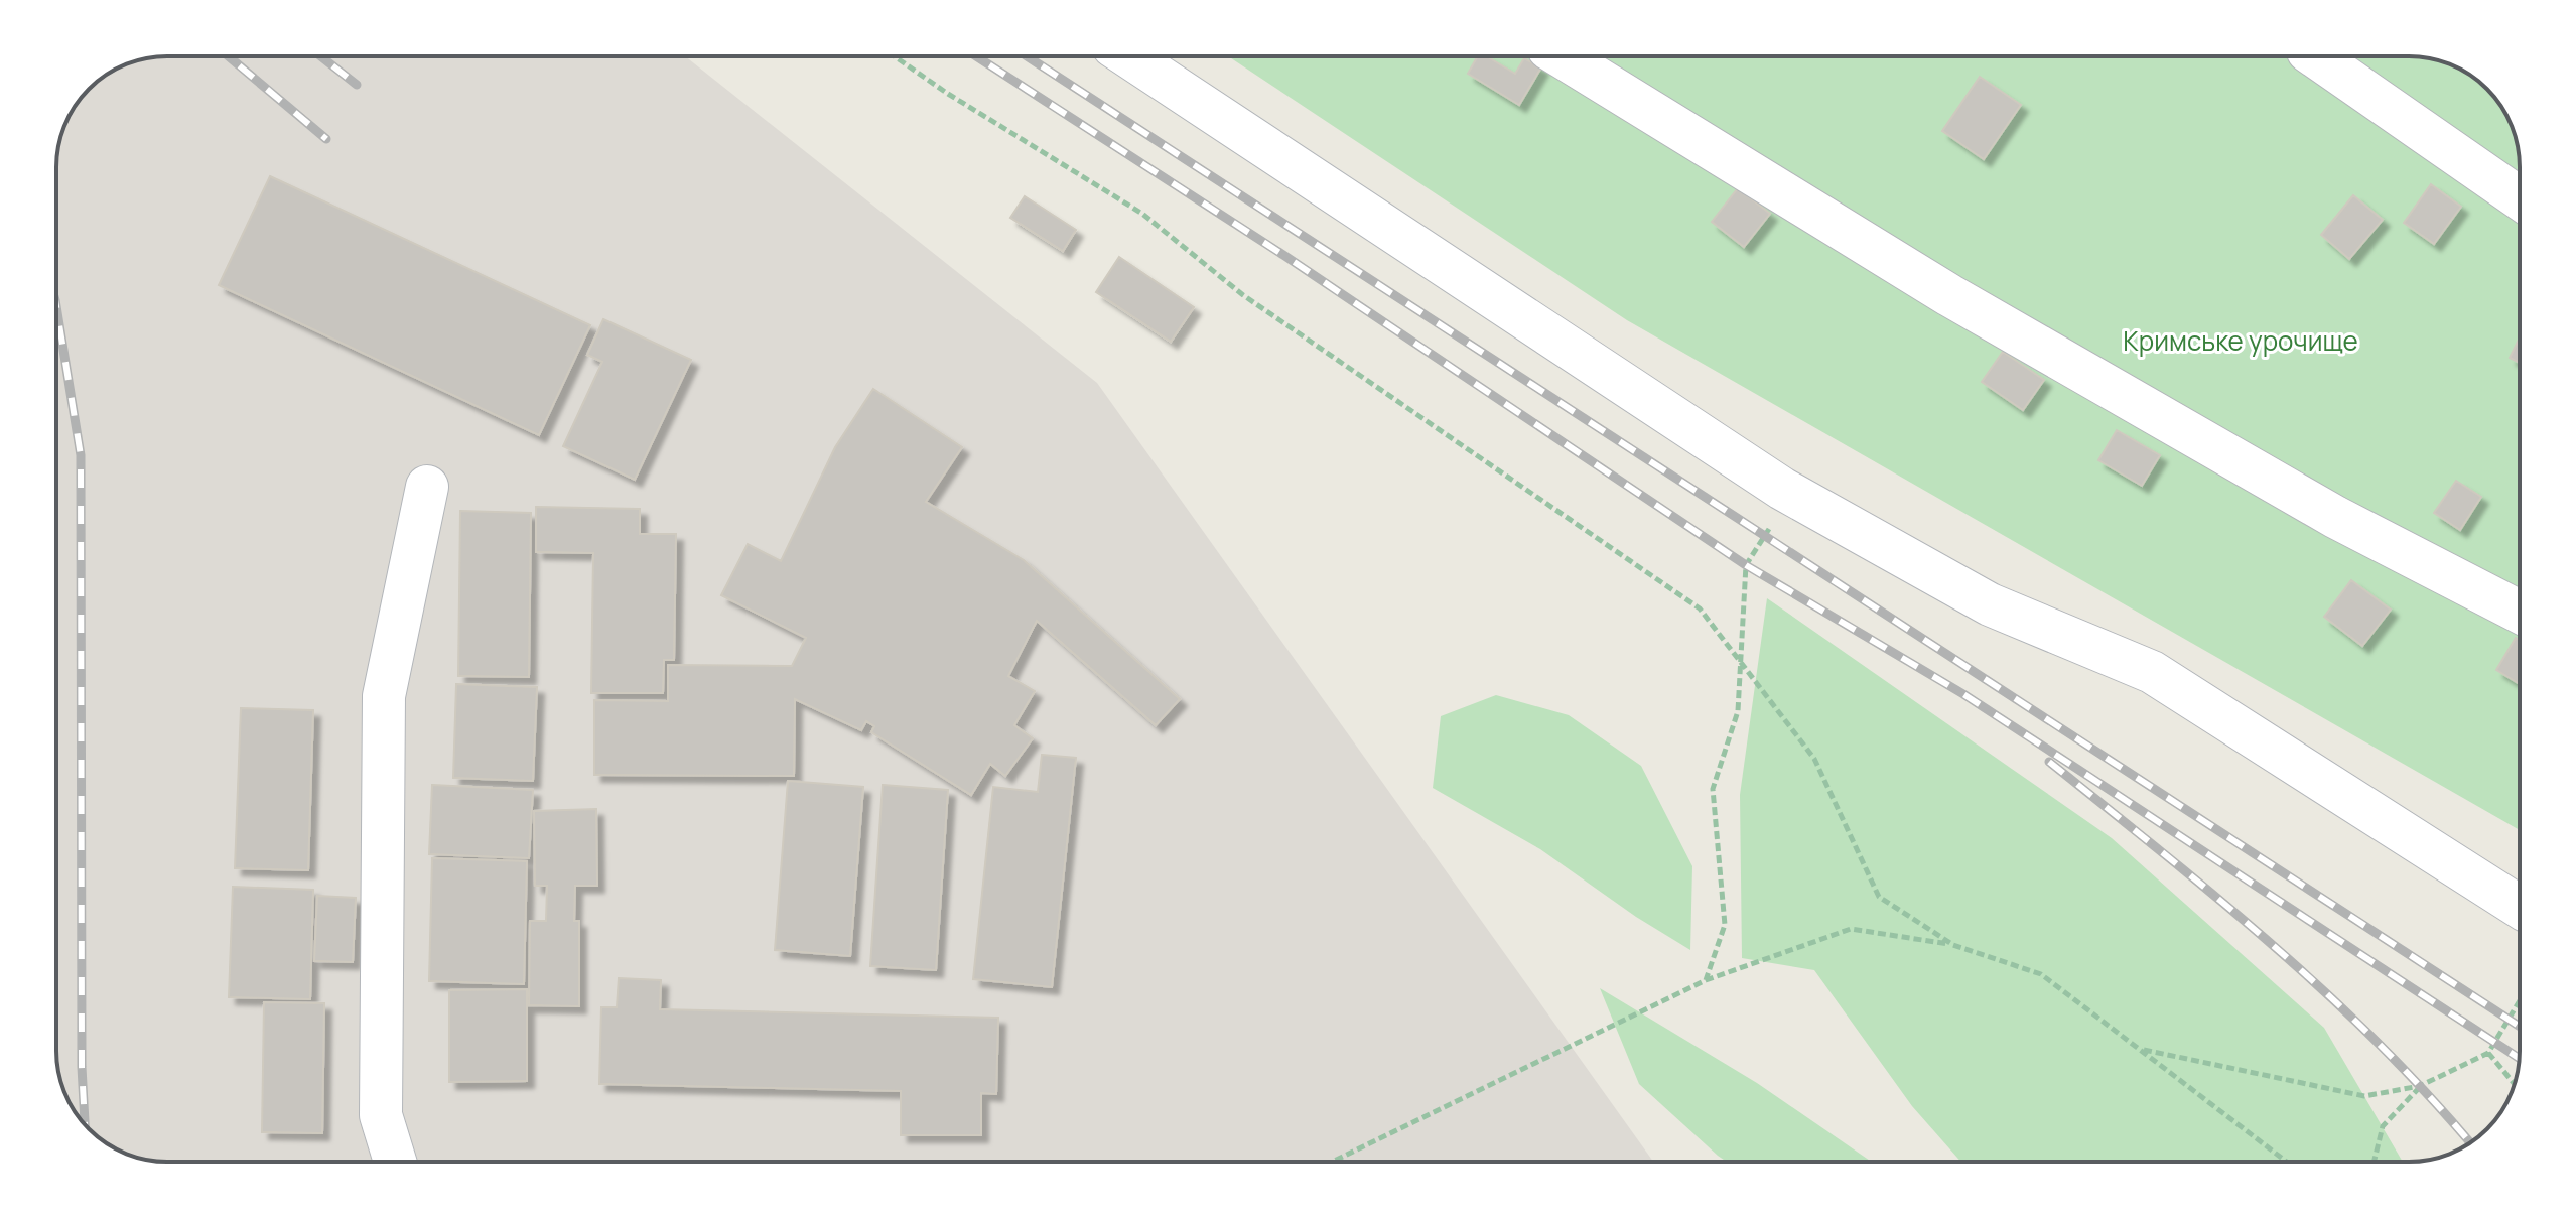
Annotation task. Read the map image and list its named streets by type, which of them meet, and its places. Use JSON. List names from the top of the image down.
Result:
{
  "parks": ["Кримське урочище"]
}
